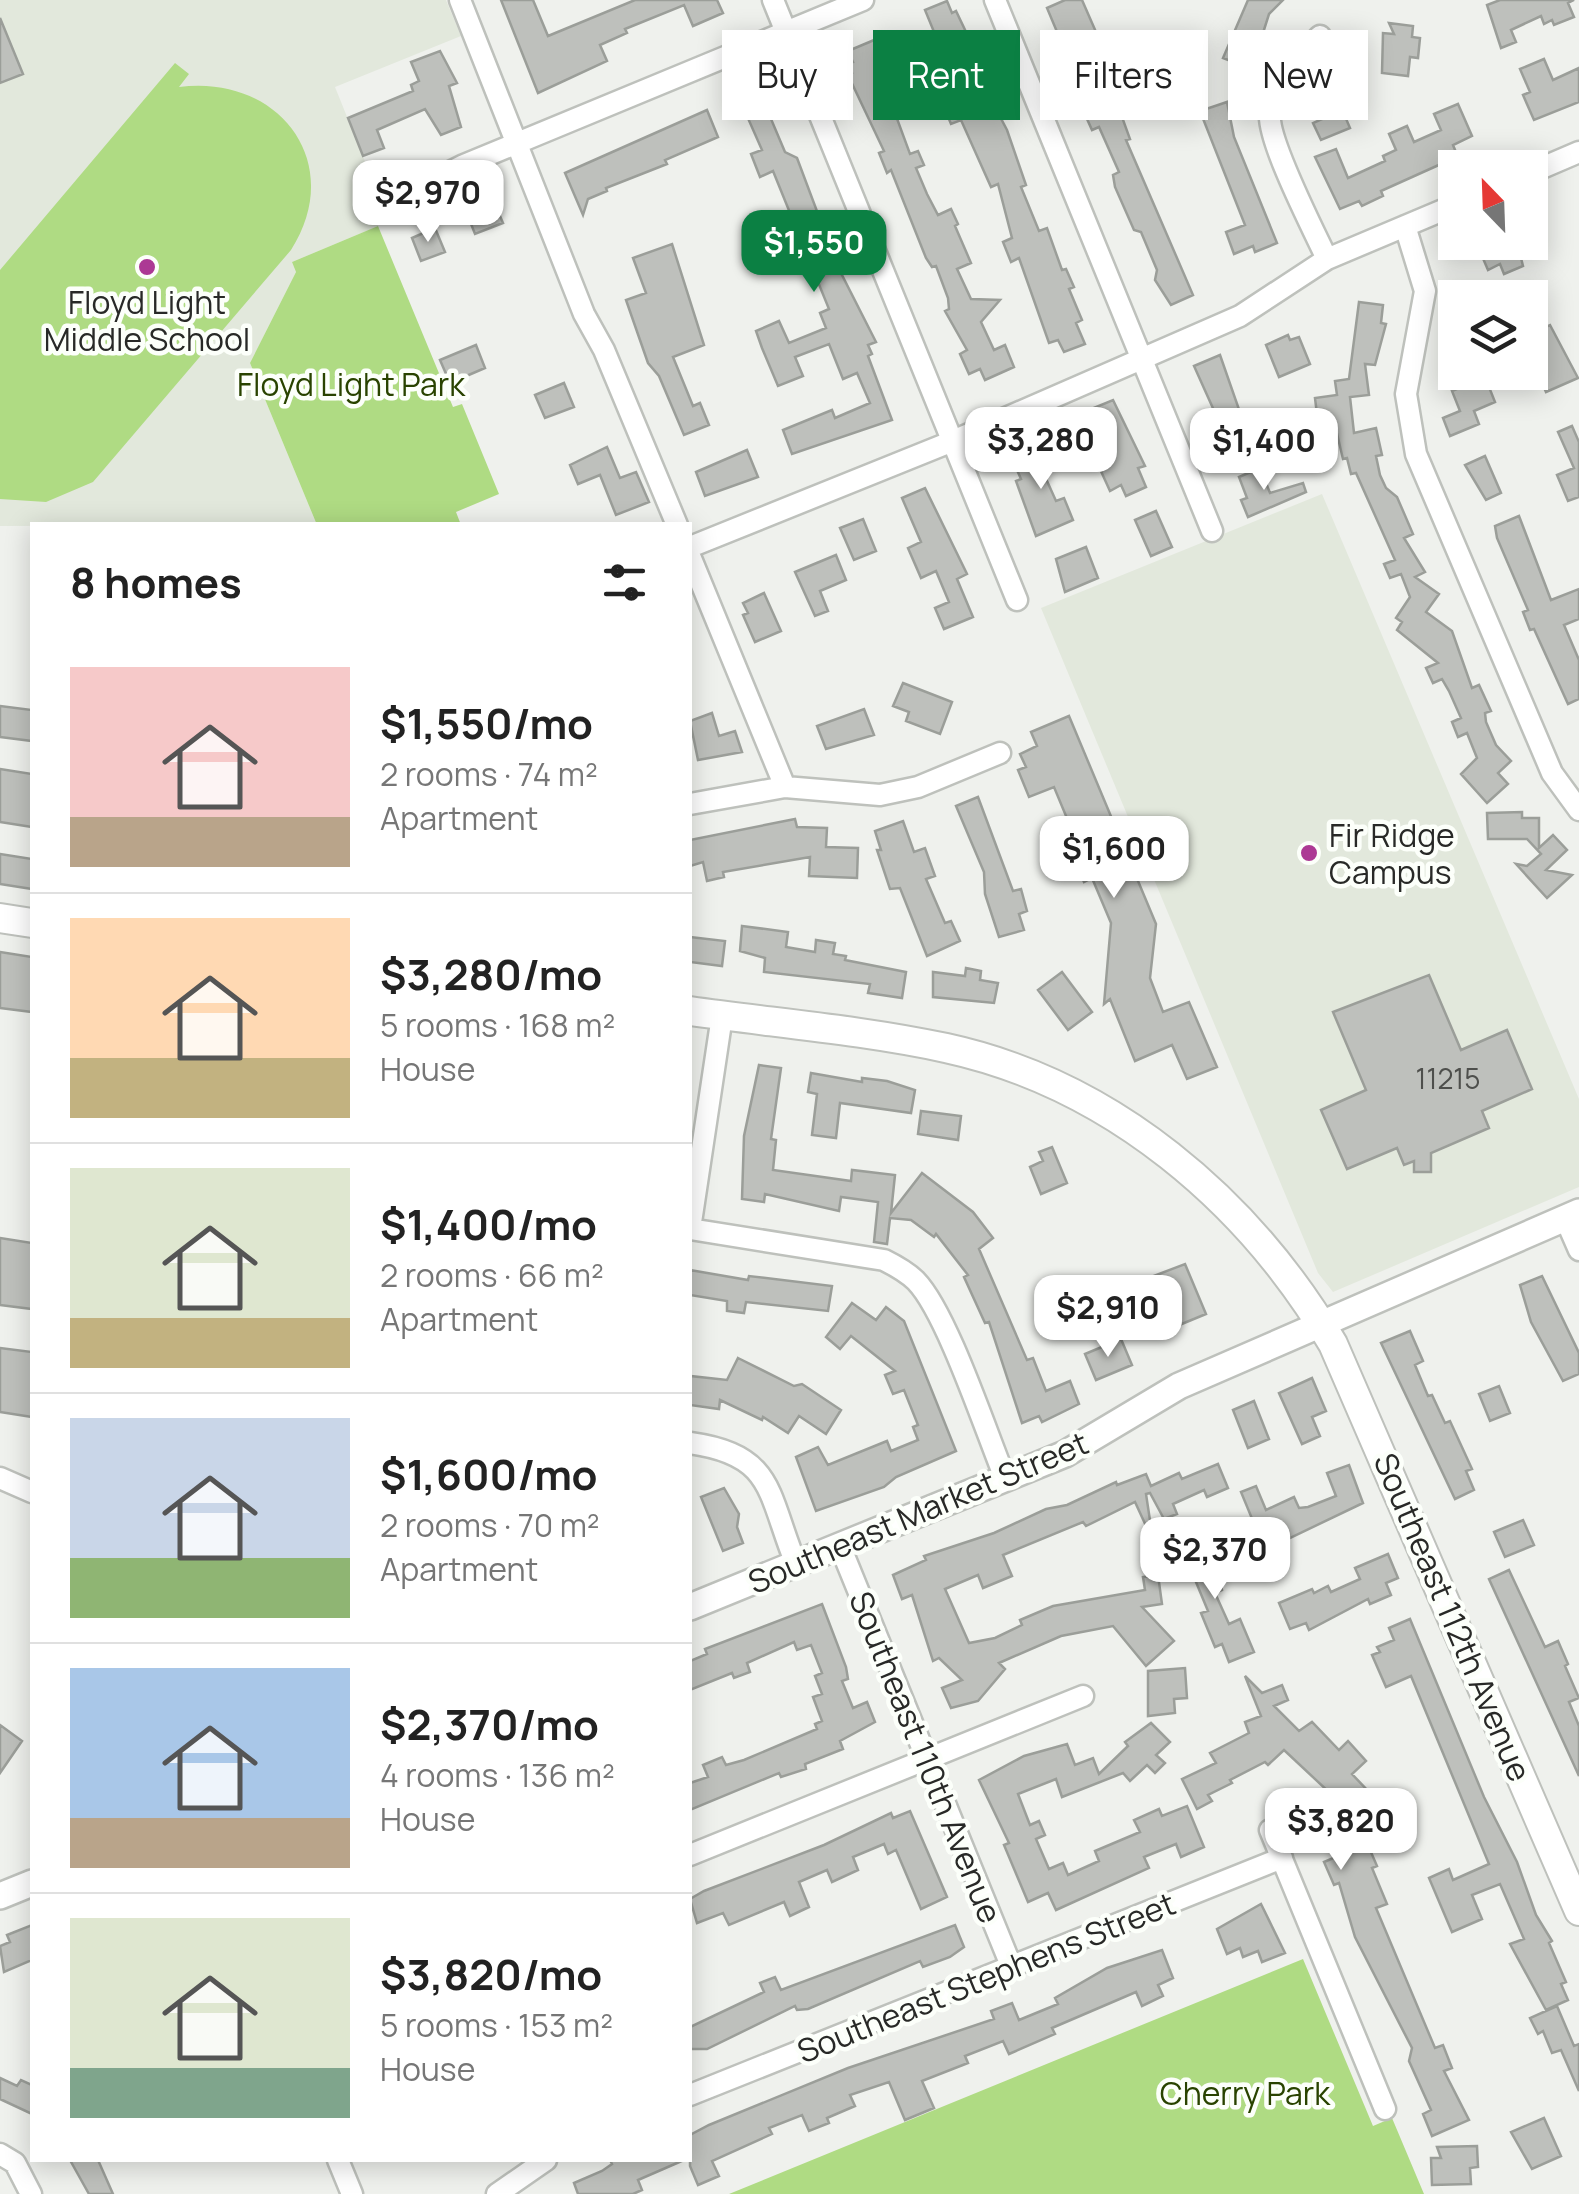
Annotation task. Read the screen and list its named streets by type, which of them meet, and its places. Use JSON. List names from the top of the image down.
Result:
{
  "streets": {
    "main road": ["Southeast 112th Avenue"],
    "street": ["Southeast Market Street", "Southeast 110th Avenue", "Southeast Stephens Street"]
  },
  "crossings": [
    ["Southeast Market Street", "Southeast 112th Avenue"],
    ["Southeast Market Street", "Southeast 110th Avenue"],
    ["Southeast 110th Avenue", "Southeast Stephens Street"]
  ],
  "parks": ["Floyd Light Park", "Cherry Park"],
  "places": ["Floyd Light Middle School", "Fir Ridge Campus"],
  "house_numbers": ["11215"],
  "north": "top left",
  "page": {
    "chip": [
      "Buy",
      "Rent",
      "Filters",
      "New"
    ],
    "price": [
      "$2,970",
      "$1,550",
      "$3,280",
      "$1,400",
      "$1,600",
      "$2,910",
      "$2,370",
      "$3,820"
    ],
    "heading": "8 homes",
    "list": [
      {
        "name": "$1,550/mo",
        "note": "2 rooms · 74 m² · Apartment"
      },
      {
        "name": "$3,280/mo",
        "note": "5 rooms · 168 m² · House"
      },
      {
        "name": "$1,400/mo",
        "note": "2 rooms · 66 m² · Apartment"
      },
      {
        "name": "$1,600/mo",
        "note": "2 rooms · 70 m² · Apartment"
      },
      {
        "name": "$2,370/mo",
        "note": "4 rooms · 136 m² · House"
      },
      {
        "name": "$3,820/mo",
        "note": "5 rooms · 153 m² · House"
      }
    ]
  }
}
